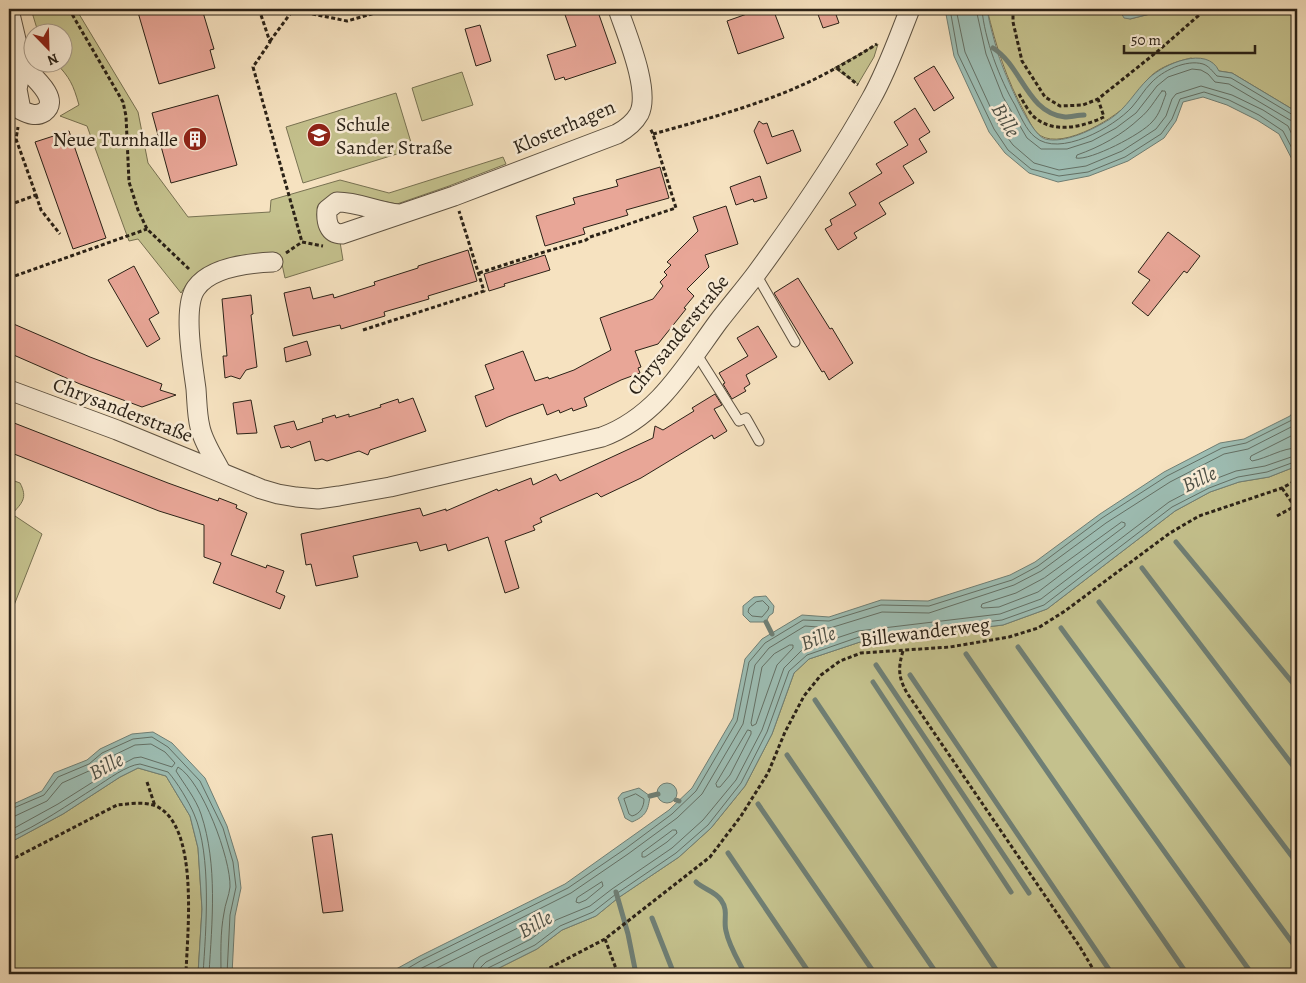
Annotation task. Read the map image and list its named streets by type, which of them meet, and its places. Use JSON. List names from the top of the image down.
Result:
{
  "streets": {
    "street": ["Klosterhagen", "Chrysanderstraße"],
    "path": ["Billewanderweg"]
  },
  "water": ["Bille"],
  "places": {
    "school or university": ["Schule Sander Straße"],
    "building": ["Neue Turnhalle"]
  },
  "scale_bar": "50 m",
  "north": "bottom right"
}
